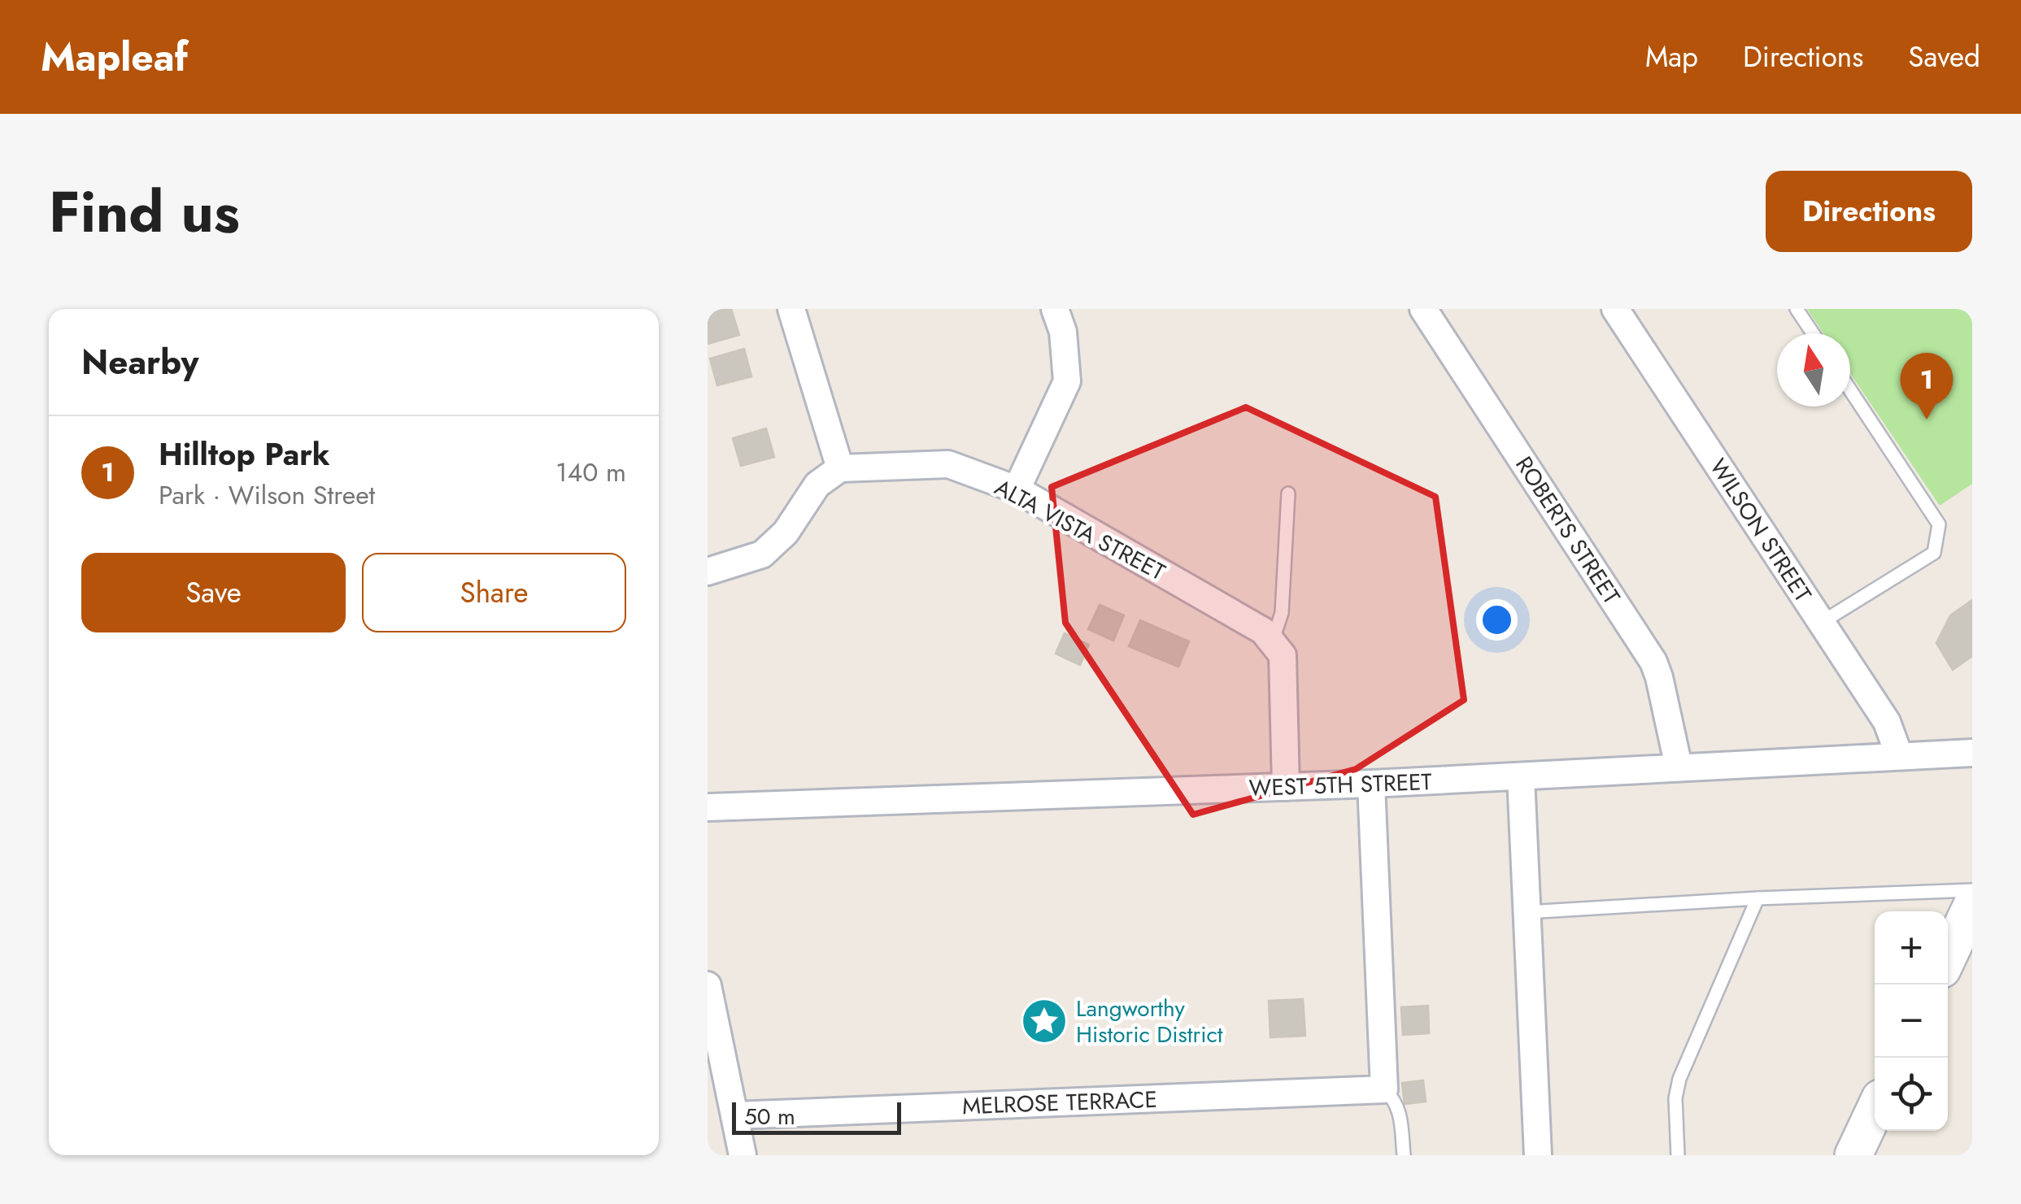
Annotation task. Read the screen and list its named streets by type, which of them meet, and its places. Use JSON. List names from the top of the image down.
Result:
{
  "streets": {
    "street": [
      "ALTA VISTA STREET",
      "ROBERTS STREET",
      "WILSON STREET",
      "WEST 5TH STREET",
      "MELROSE TERRACE"
    ]
  },
  "crossings": [
    ["ROBERTS STREET", "WEST 5TH STREET"],
    ["WILSON STREET", "WEST 5TH STREET"]
  ],
  "places": {
    "place": ["Langworthy Historic District"]
  },
  "scale_bar": "50 m",
  "north": "top",
  "page": {
    "header": "Mapleaf",
    "nav": ["Map", "Directions", "Saved"],
    "title": "Find us",
    "buttons": [
      "Directions",
      ["Save", "Share"]
    ],
    "heading": "Nearby",
    "pins": "1",
    "list": [
      {
        "mark": "1",
        "name": "Hilltop Park",
        "note": "Park · Wilson Street",
        "value": "140 m"
      }
    ],
    "map_buttons": ["+", "−"],
    "scale": "50 m"
  }
}
